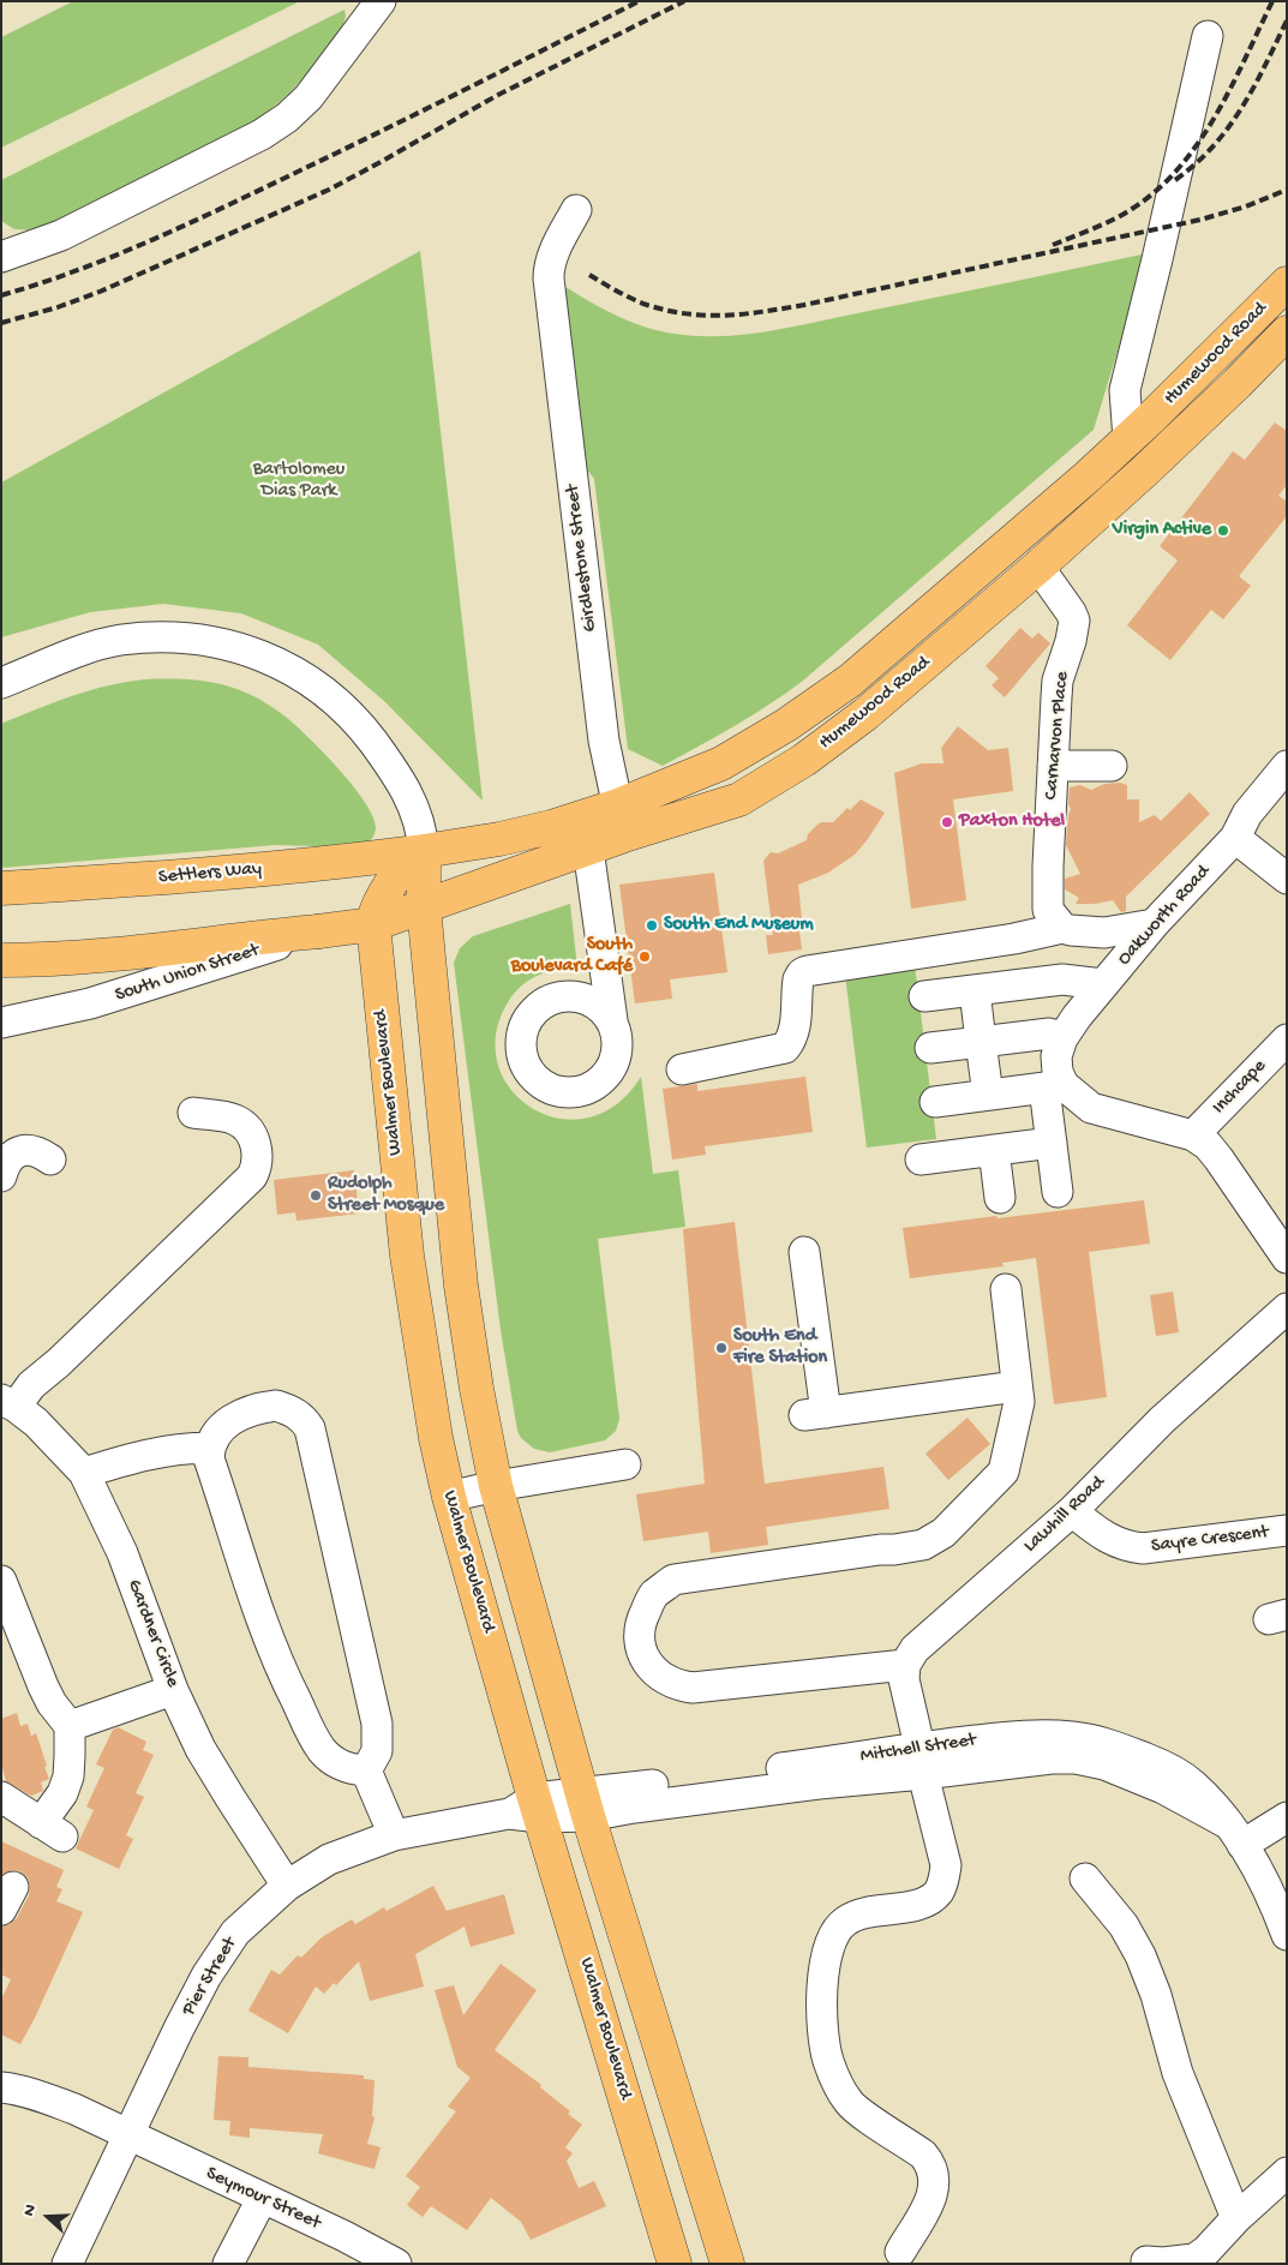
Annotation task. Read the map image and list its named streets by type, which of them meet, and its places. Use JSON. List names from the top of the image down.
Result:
{
  "streets": {
    "main road": [
      "Humewood Road",
      "Settlers Way",
      "South Union Street",
      "Walmer Boulevard"
    ],
    "street": [
      "Girdlestone Street",
      "Carnarvon Place",
      "Oakworth Road",
      "Inchcape",
      "Lawhill Road",
      "Sayre Crescent",
      "Gardner Circle",
      "Mitchell Street",
      "Pier Street",
      "Seymour Street"
    ]
  },
  "crossings": [
    ["Humewood Road", "Girdlestone Street"],
    ["Humewood Road", "Carnarvon Place"],
    ["Humewood Road", "Settlers Way"],
    ["Humewood Road", "South Union Street"],
    ["Humewood Road", "Walmer Boulevard"],
    ["Settlers Way", "Walmer Boulevard"],
    ["South Union Street", "Walmer Boulevard"],
    ["Walmer Boulevard", "Mitchell Street"],
    ["Walmer Boulevard", "Pier Street"],
    ["Lawhill Road", "Sayre Crescent"],
    ["Gardner Circle", "Pier Street"],
    ["Mitchell Street", "Pier Street"],
    ["Pier Street", "Seymour Street"]
  ],
  "parks": ["Bartolomeu Dias Park"],
  "places": [
    "Virgin Active",
    "Paxton Hotel",
    "South End Museum",
    "South Boulevard Café",
    "Rudolph Street Mosque",
    "South End Fire Station"
  ],
  "north": "left"
}
